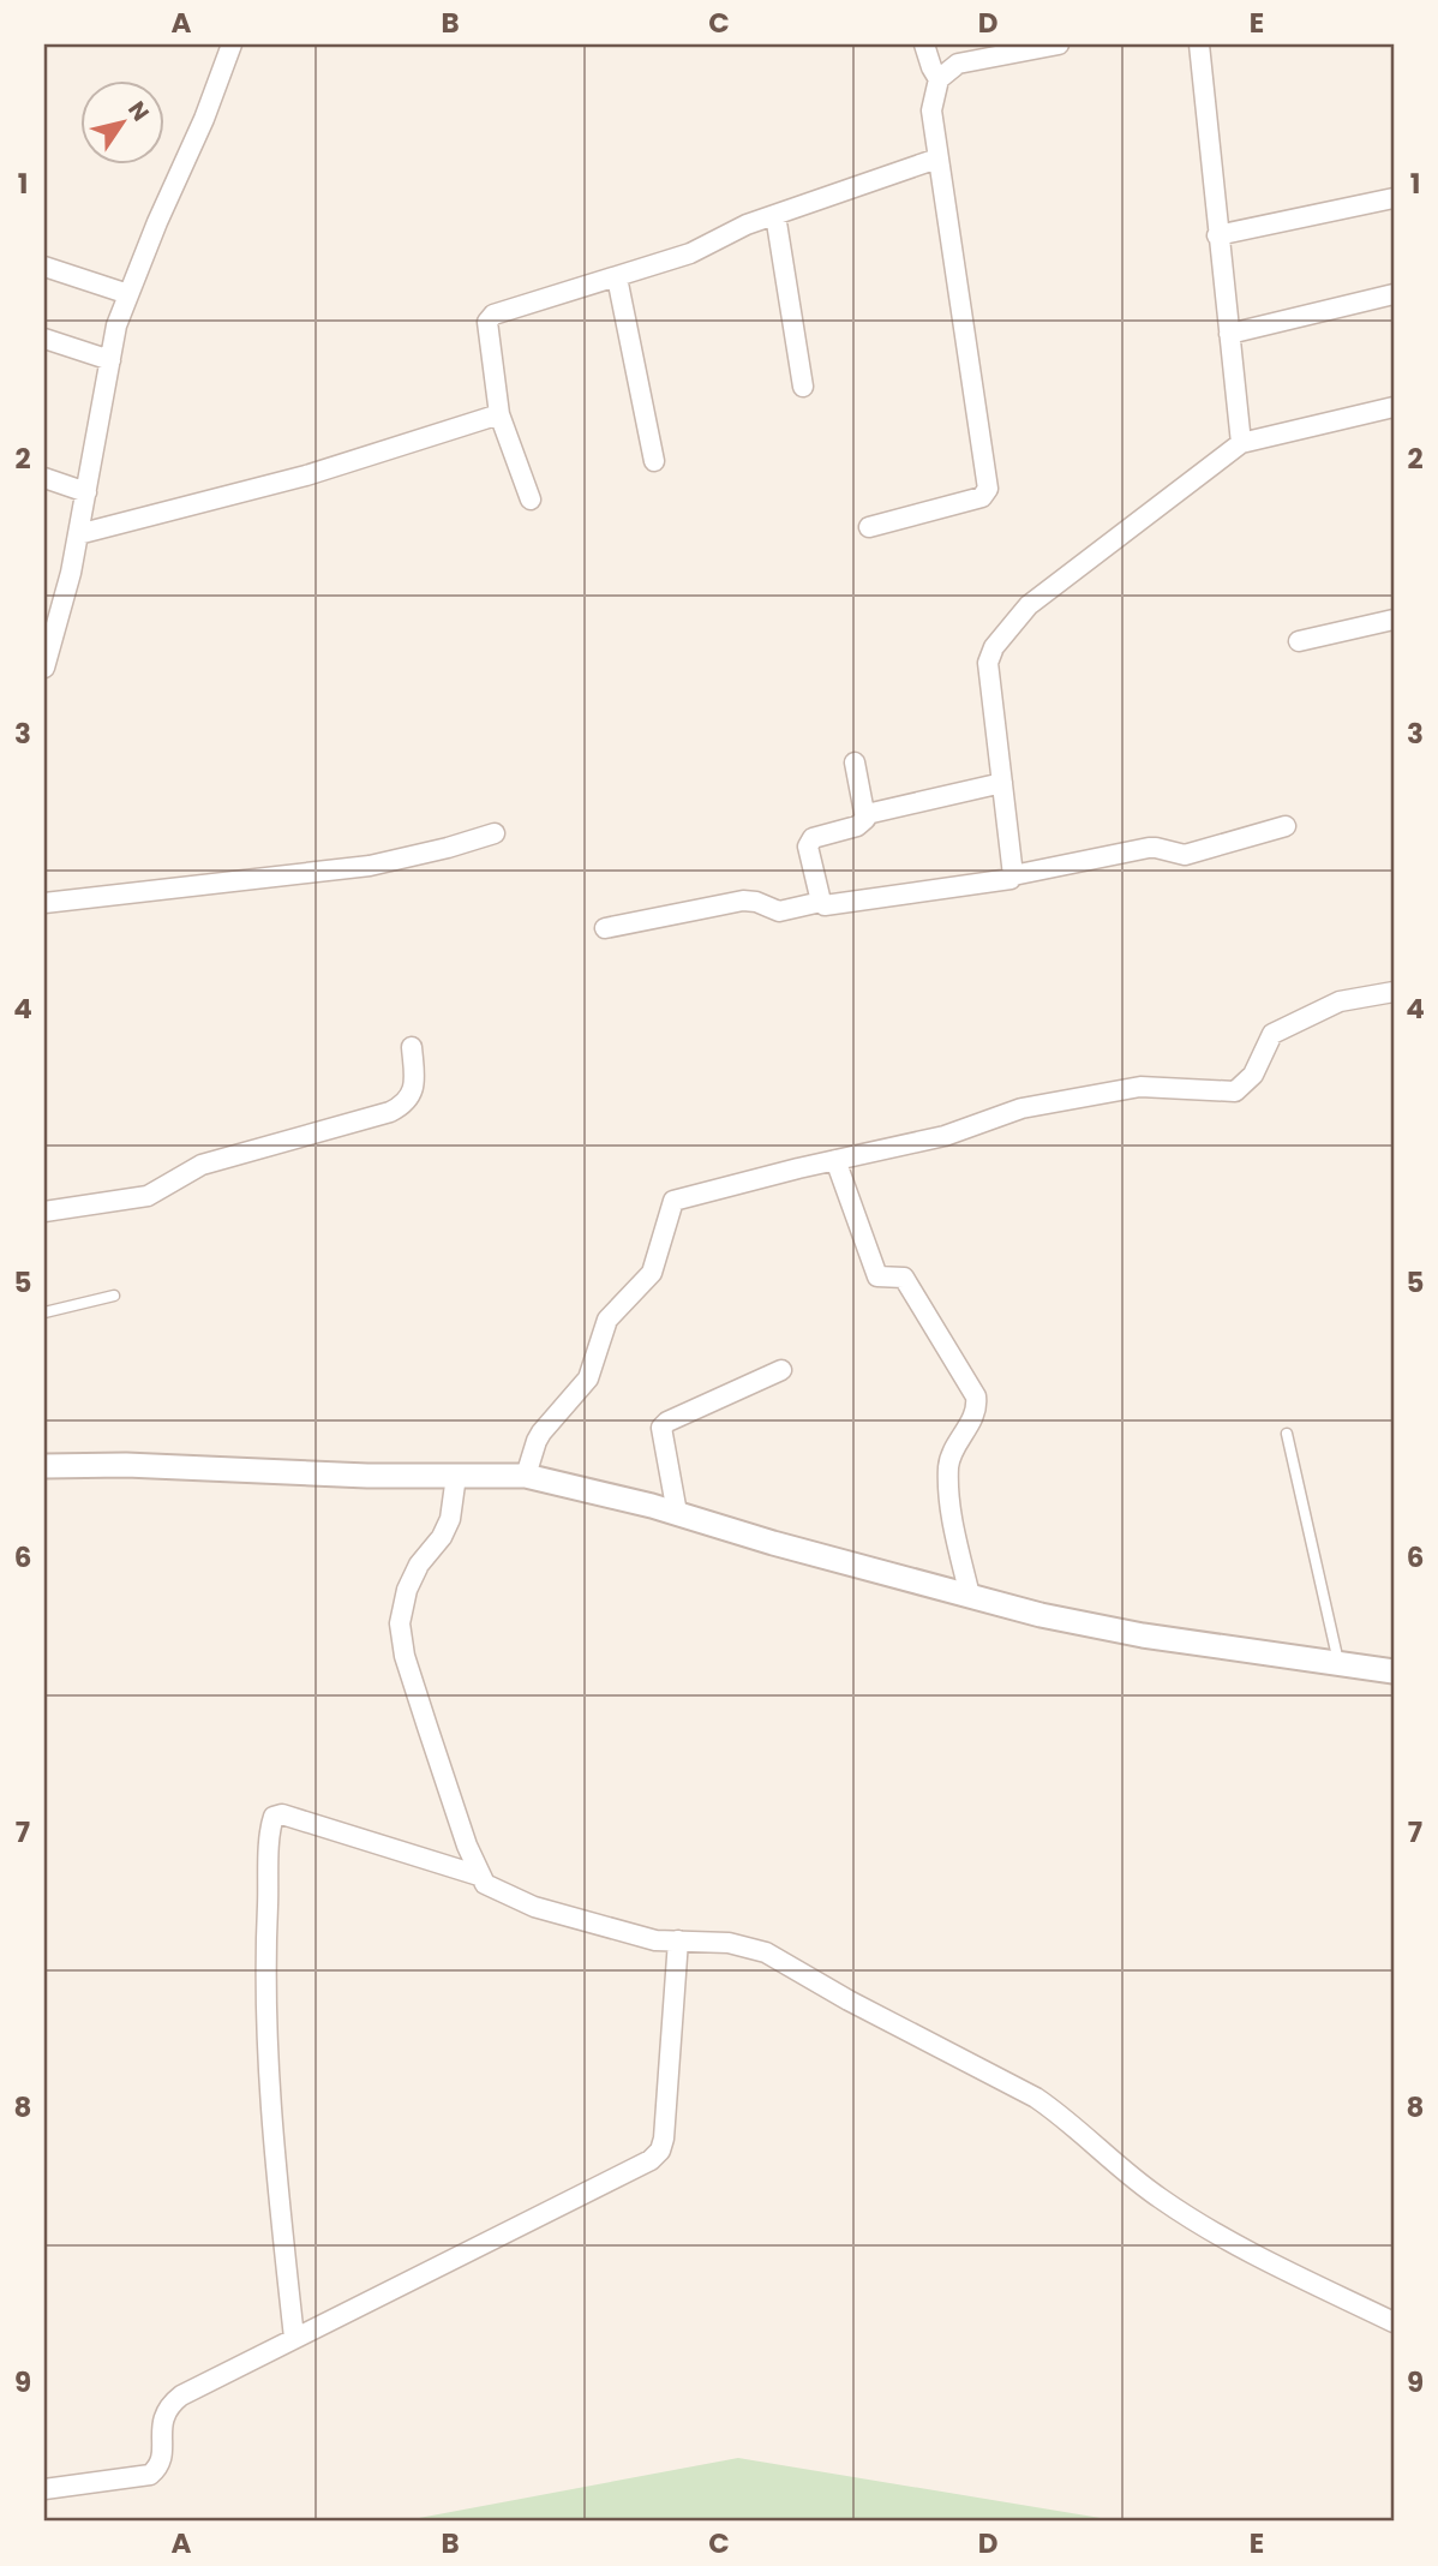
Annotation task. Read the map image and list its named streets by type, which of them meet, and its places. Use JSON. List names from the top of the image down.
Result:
{
  "north": "top right",
  "grid": {
    "columns": [
      "A",
      "B",
      "C",
      "D",
      "E"
    ],
    "rows": [
      "1",
      "2",
      "3",
      "4",
      "5",
      "6",
      "7",
      "8",
      "9"
    ]
  }
}
